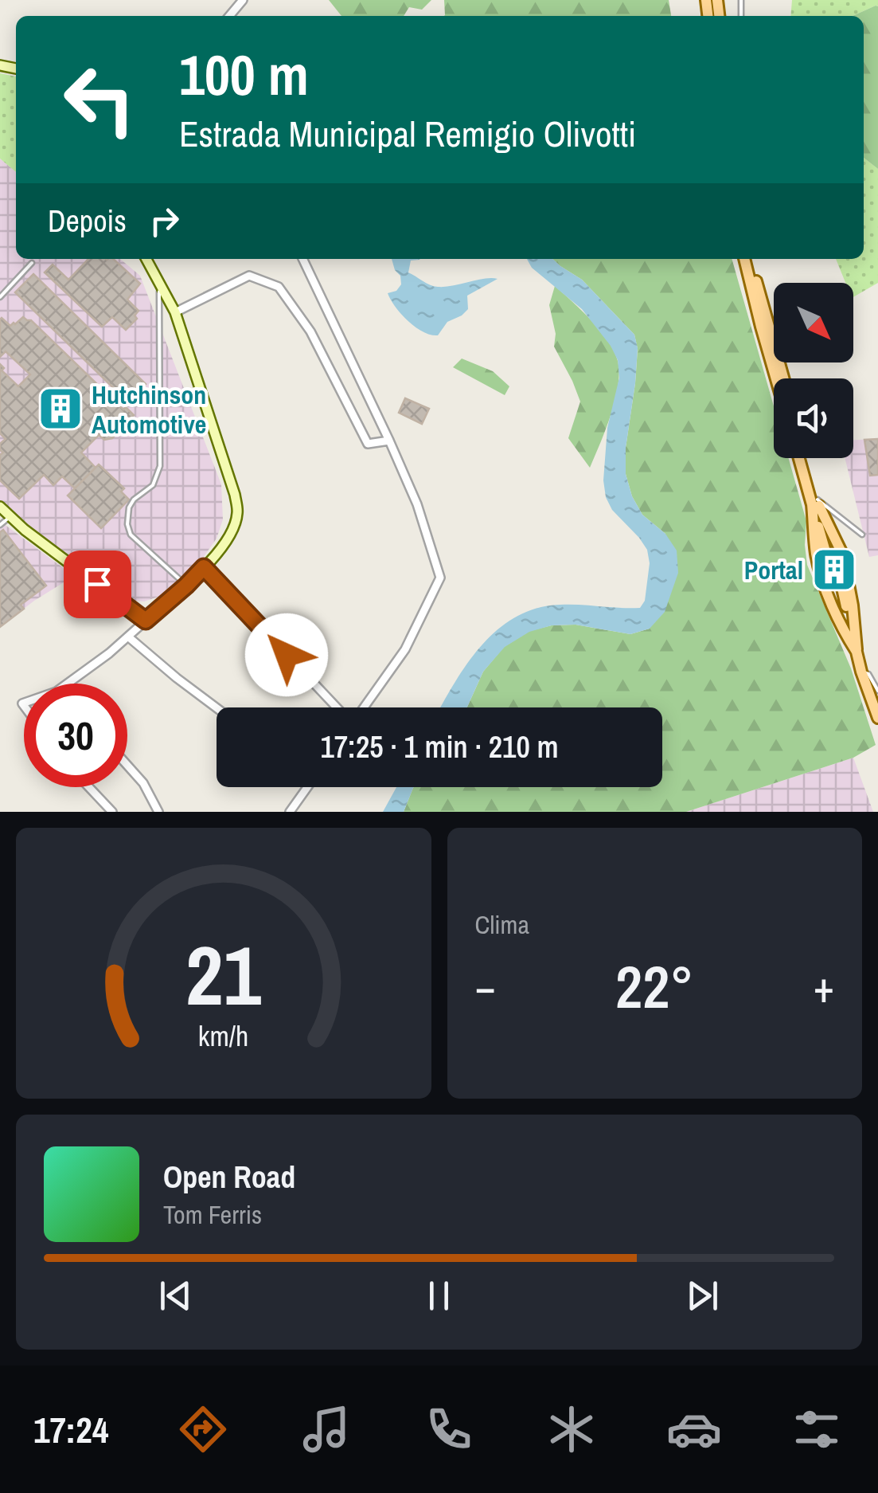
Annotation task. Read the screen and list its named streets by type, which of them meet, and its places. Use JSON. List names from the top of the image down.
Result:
{
  "places": {
    "building": ["Hutchinson Automotive", "Portal"]
  },
  "north": "bottom right",
  "page": {
    "turn": ["100 m", "Estrada Municipal Remigio Olivotti"],
    "then": "Depois",
    "limit": "30",
    "trip": "17:25 · 1 min · 210 m",
    "tile": "Clima",
    "heat": ["−", "22°", "+"],
    "song": ["Open Road", "Tom Ferris"],
    "tabs": "17:24",
    "gauge": ["21", "km/h"]
  }
}
